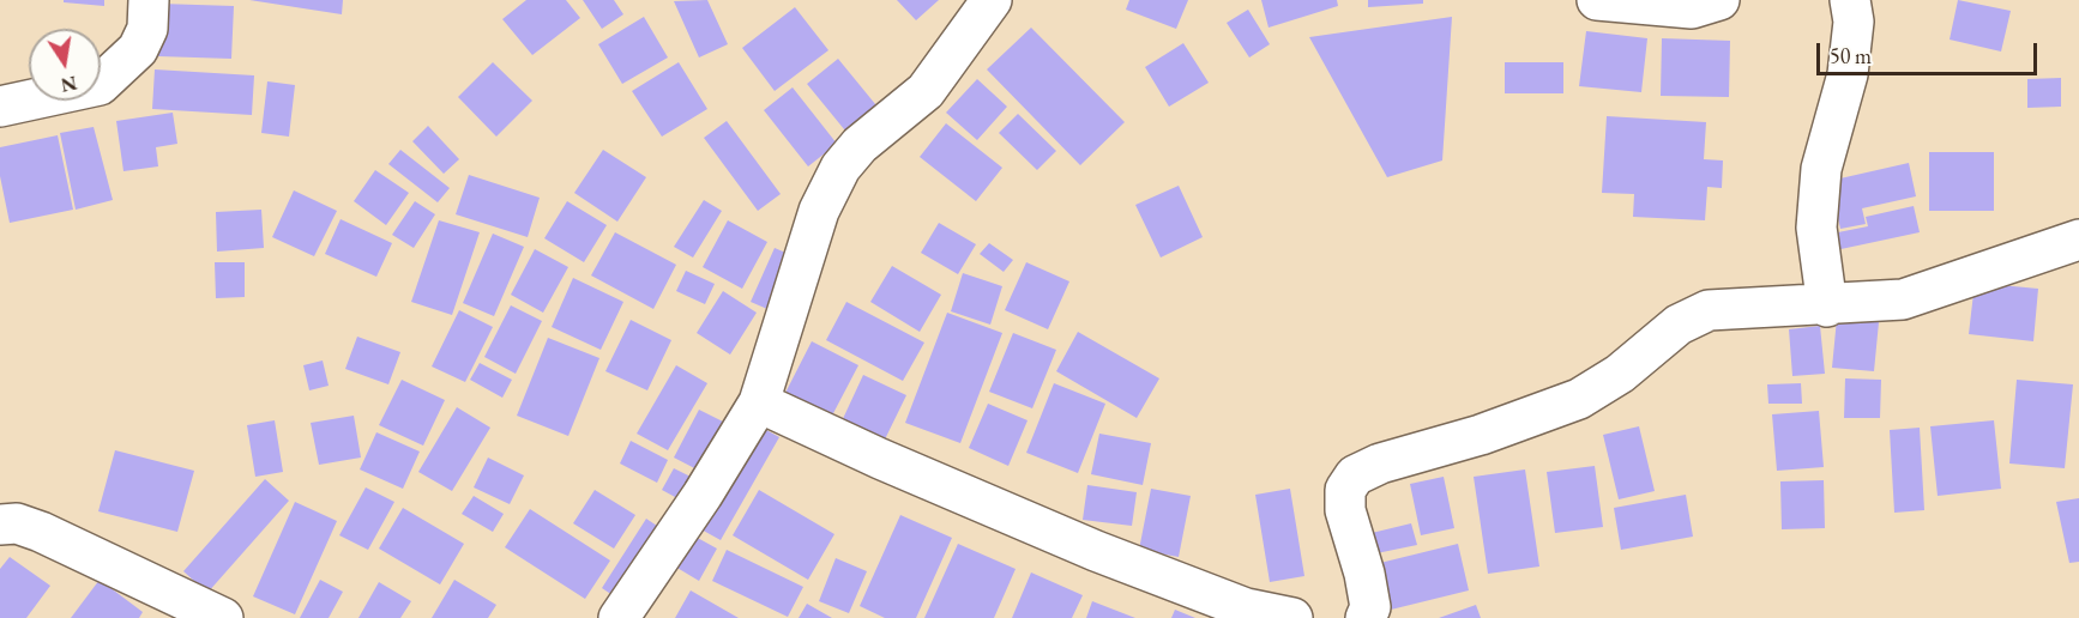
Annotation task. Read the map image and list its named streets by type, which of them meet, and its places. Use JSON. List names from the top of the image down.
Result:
{
  "scale_bar": "50 m",
  "north": "bottom"
}
